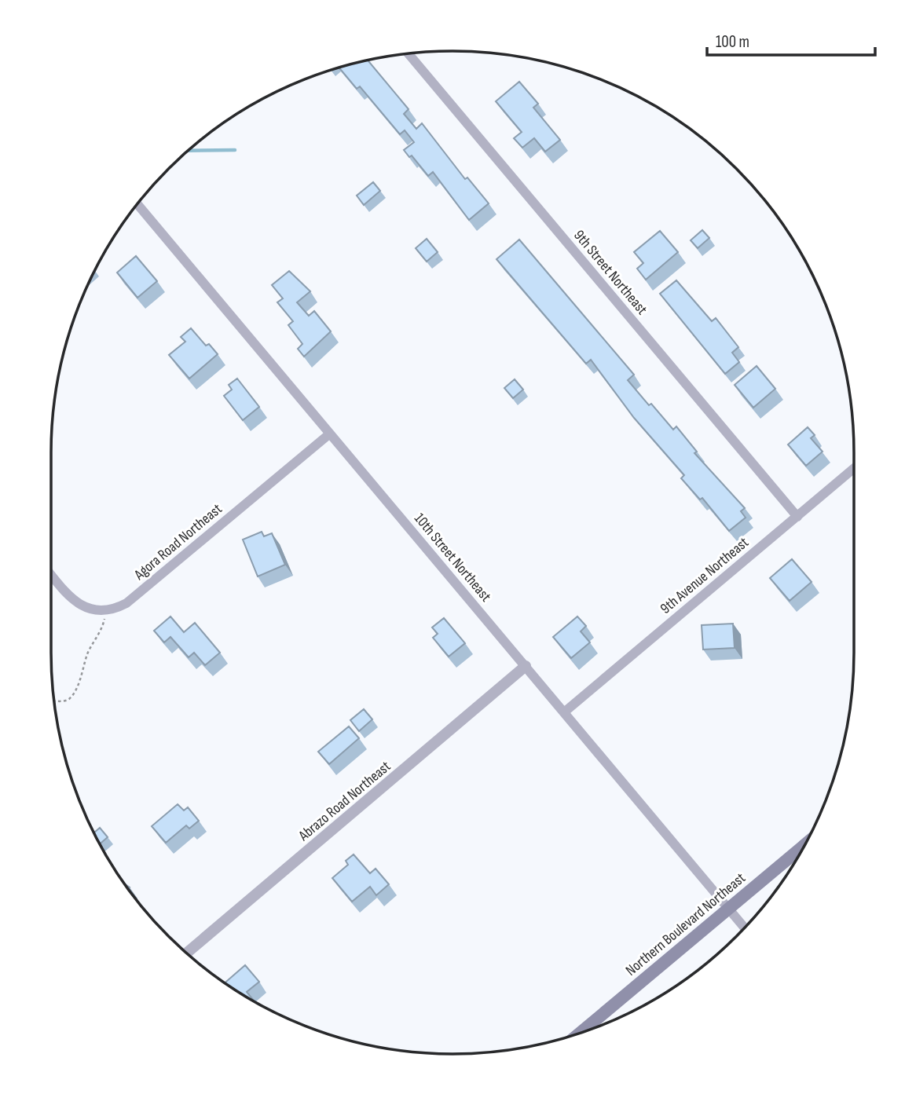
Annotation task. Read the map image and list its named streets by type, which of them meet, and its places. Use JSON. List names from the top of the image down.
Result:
{
  "streets": {
    "main road": ["Northern Boulevard Northeast"],
    "street": [
      "9th Street Northeast",
      "Agora Road Northeast",
      "10th Street Northeast",
      "9th Avenue Northeast",
      "Abrazo Road Northeast"
    ]
  },
  "crossings": [
    ["9th Street Northeast", "9th Avenue Northeast"],
    ["Agora Road Northeast", "10th Street Northeast"],
    ["10th Street Northeast", "9th Avenue Northeast"],
    ["10th Street Northeast", "Abrazo Road Northeast"],
    ["10th Street Northeast", "Northern Boulevard Northeast"]
  ],
  "scale_bar": "100 m"
}
